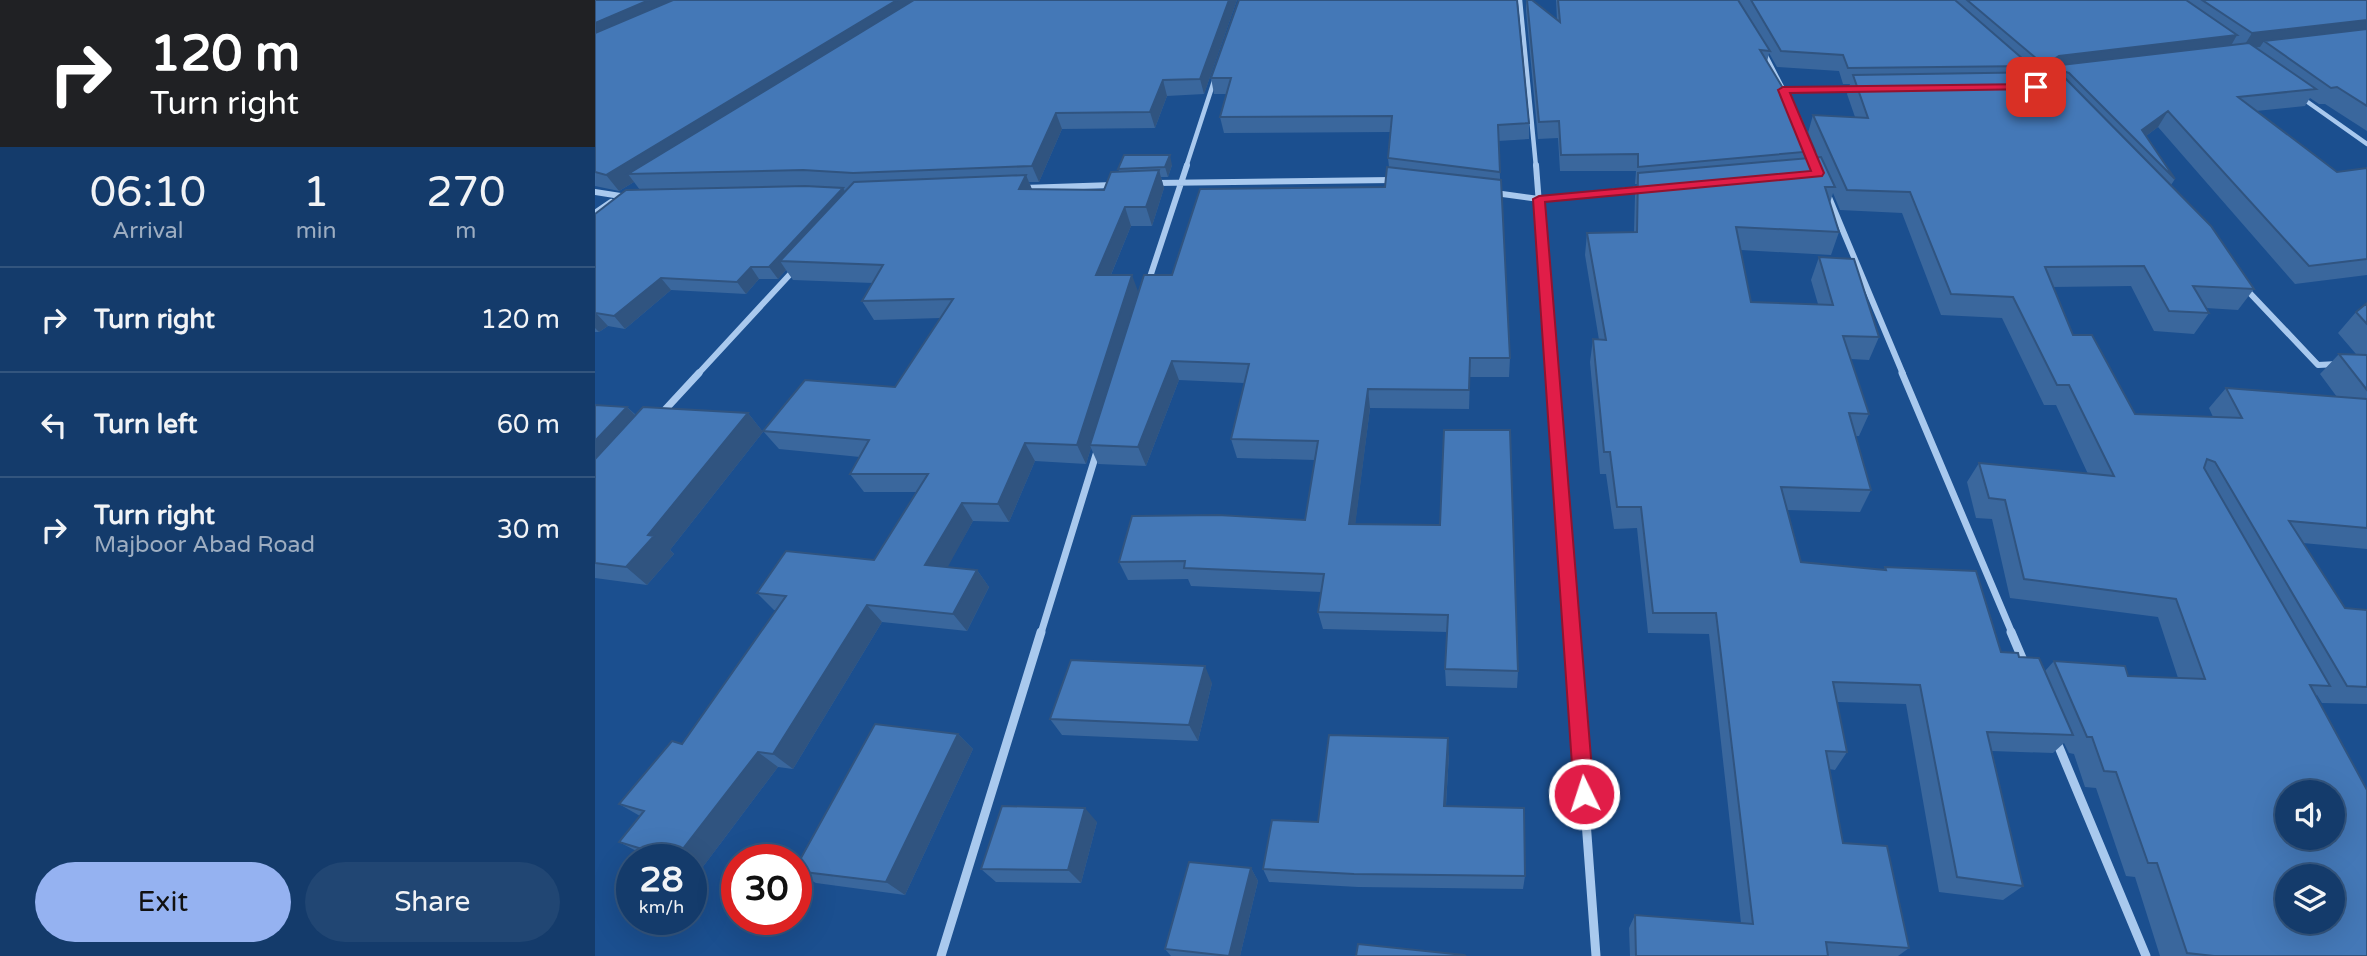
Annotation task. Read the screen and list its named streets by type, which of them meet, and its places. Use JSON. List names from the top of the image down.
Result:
{
  "page": {
    "turn": ["120 m", "Turn right"],
    "eta": [
      "06:10",
      "Arrival",
      "1",
      "min",
      "270",
      "m"
    ],
    "list": [
      {
        "name": "Turn right",
        "value": "120 m"
      },
      {
        "name": "Turn left",
        "value": "60 m"
      },
      {
        "name": "Turn right",
        "note": "Majboor Abad Road",
        "value": "30 m"
      }
    ],
    "speed": "28 km/h",
    "limit": "30",
    "buttons": ["Exit", "Share"]
  }
}
